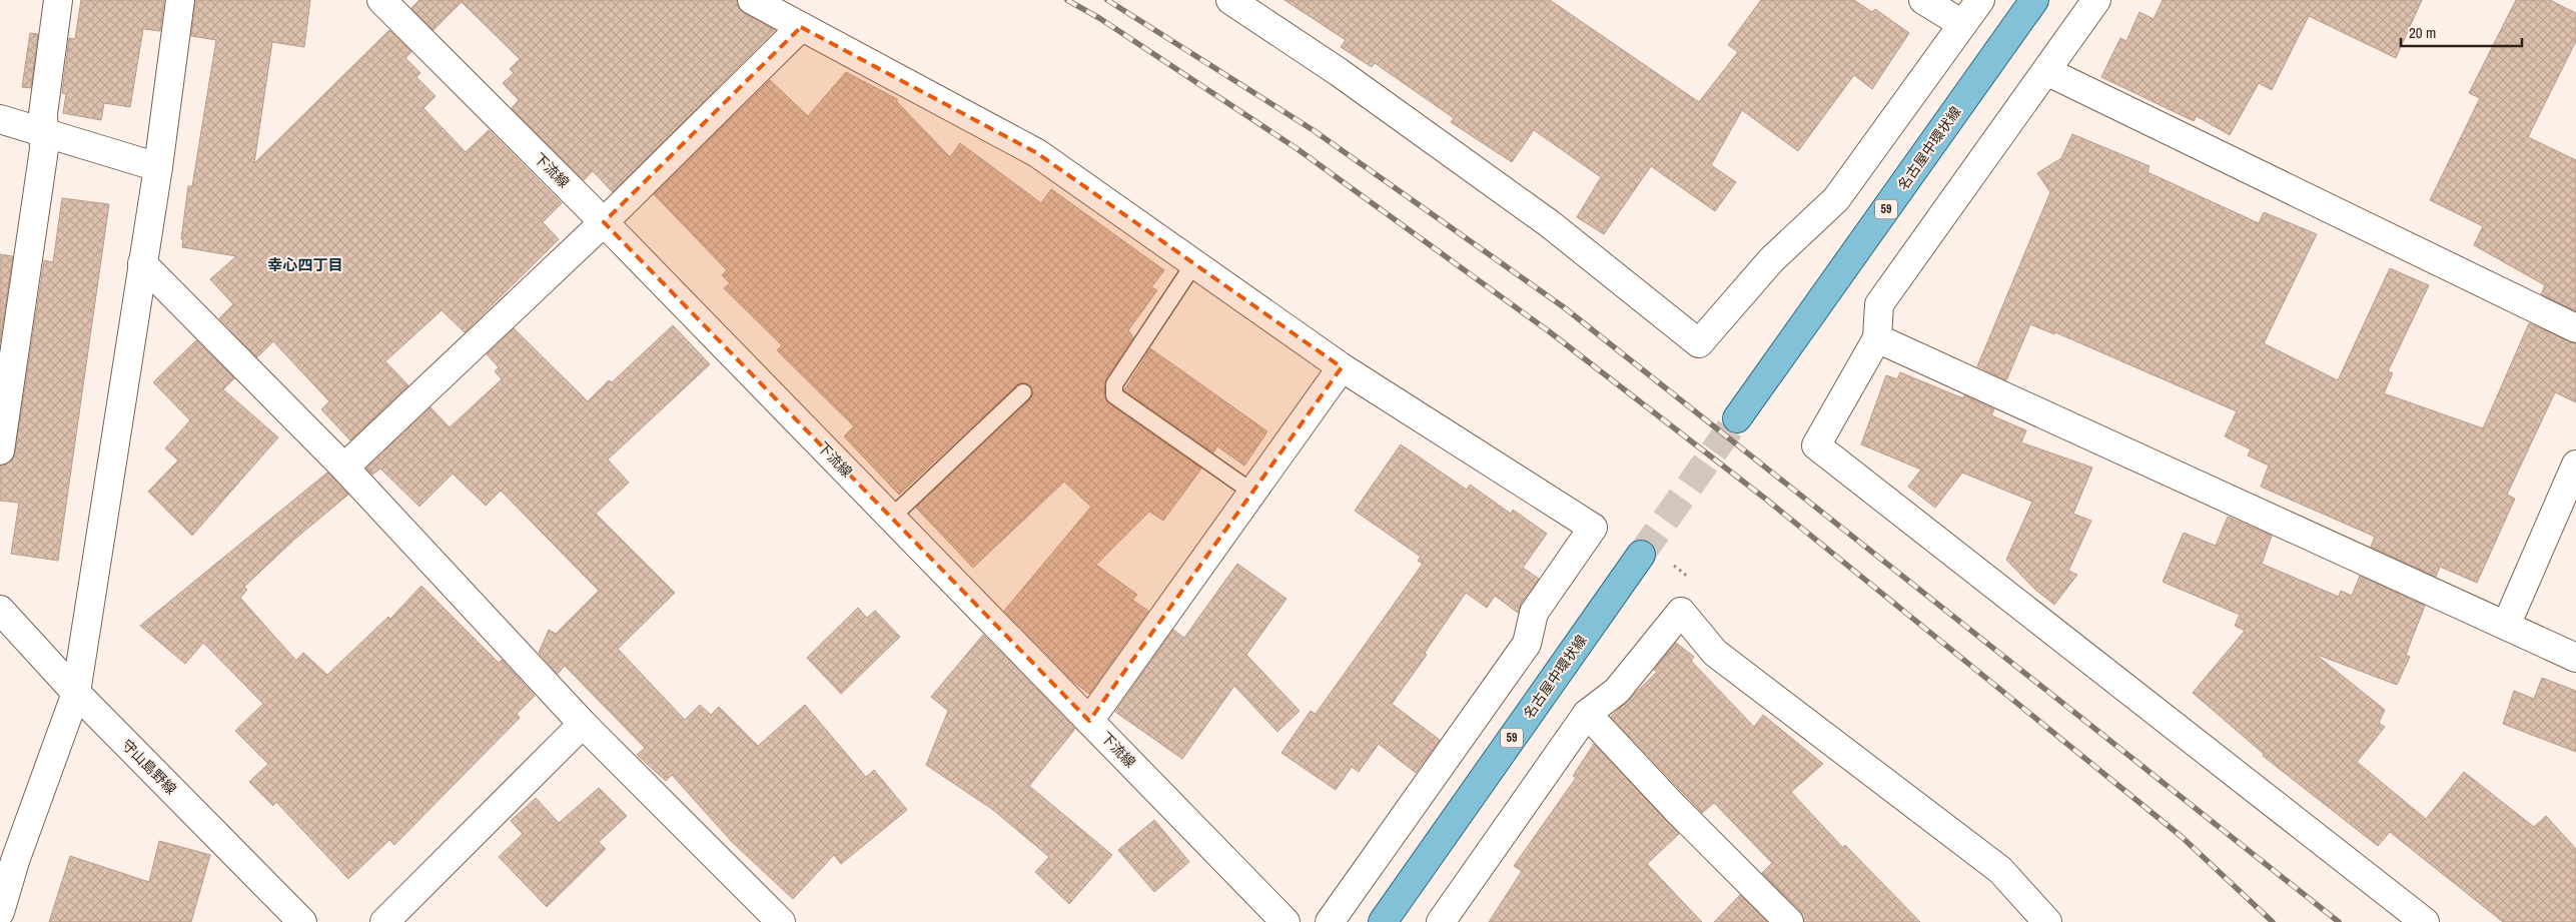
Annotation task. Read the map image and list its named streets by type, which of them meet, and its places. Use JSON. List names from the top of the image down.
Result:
{
  "streets": {
    "main road": ["名古屋中環状線", "59"],
    "street": ["下流線", "守山島野線"]
  },
  "districts": ["幸心四丁目"],
  "scale_bar": "20 m"
}
